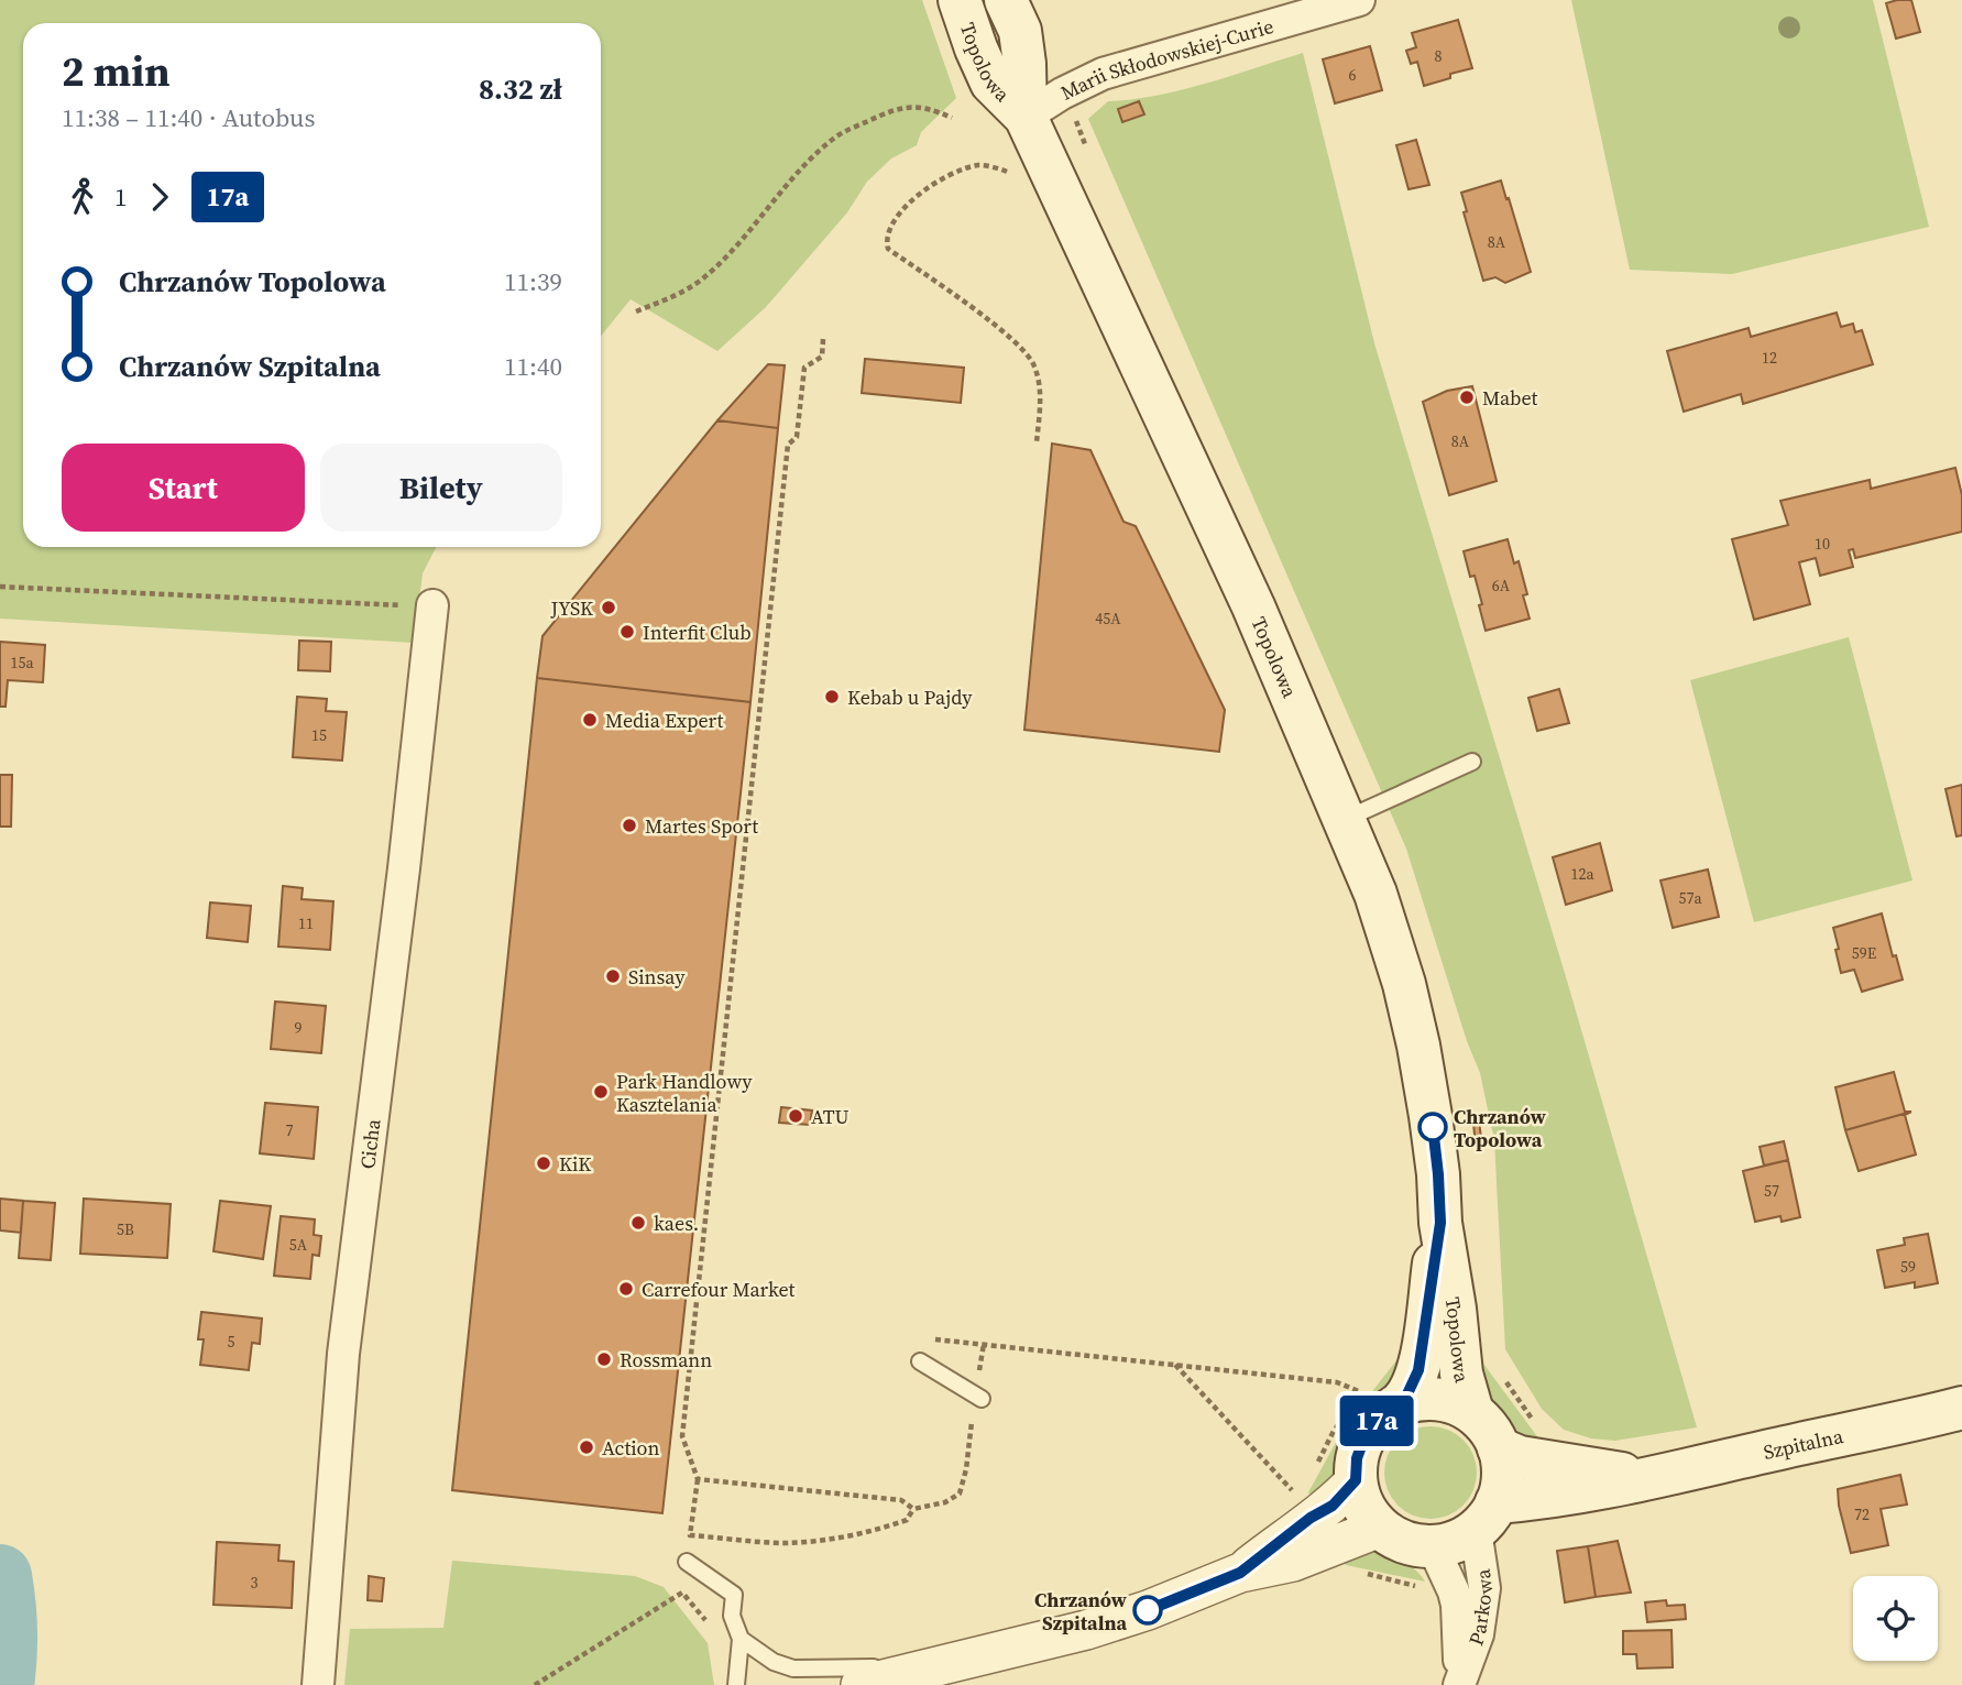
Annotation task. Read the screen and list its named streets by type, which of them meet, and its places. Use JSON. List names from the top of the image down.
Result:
{
  "streets": {
    "main road": ["Topolowa", "Szpitalna"],
    "street": ["Marii Skłodowskiej-Curie", "Cicha", "Parkowa"]
  },
  "crossings": [
    ["Marii Skłodowskiej-Curie", "Topolowa"],
    ["Topolowa", "Szpitalna"],
    ["Topolowa", "Parkowa"],
    ["Szpitalna", "Parkowa"]
  ],
  "places": [
    "Mabet",
    "JYSK",
    "Interfit Club",
    "Kebab u Pajdy",
    "Media Expert",
    "Martes Sport",
    "Sinsay",
    "Park Handlowy Kasztelania",
    "ATU",
    "Chrzanów Topolowa",
    "KiK",
    "kaes.",
    "Carrefour Market",
    "Rossmann",
    "Action",
    "Chrzanów Szpitalna"
  ],
  "lines": ["bus line 17a"],
  "house_numbers": [
    "8",
    "6",
    "8A",
    "12",
    "8A",
    "10",
    "6A",
    "45A",
    "15a",
    "15",
    "12a",
    "57a",
    "11",
    "59E",
    "9",
    "7",
    "57",
    "5B",
    "5A",
    "59",
    "5",
    "72",
    "3"
  ],
  "page": {
    "on_map": "17a",
    "heading": ["2 min", "11:38 – 11:40 · Autobus", "8.32 zł"],
    "legs": ["1", "17a"],
    "list": [
      {
        "name": "Chrzanów Topolowa",
        "value": "11:39"
      },
      {
        "name": "Chrzanów Szpitalna",
        "value": "11:40"
      }
    ],
    "buttons": ["Start", "Bilety"]
  }
}
